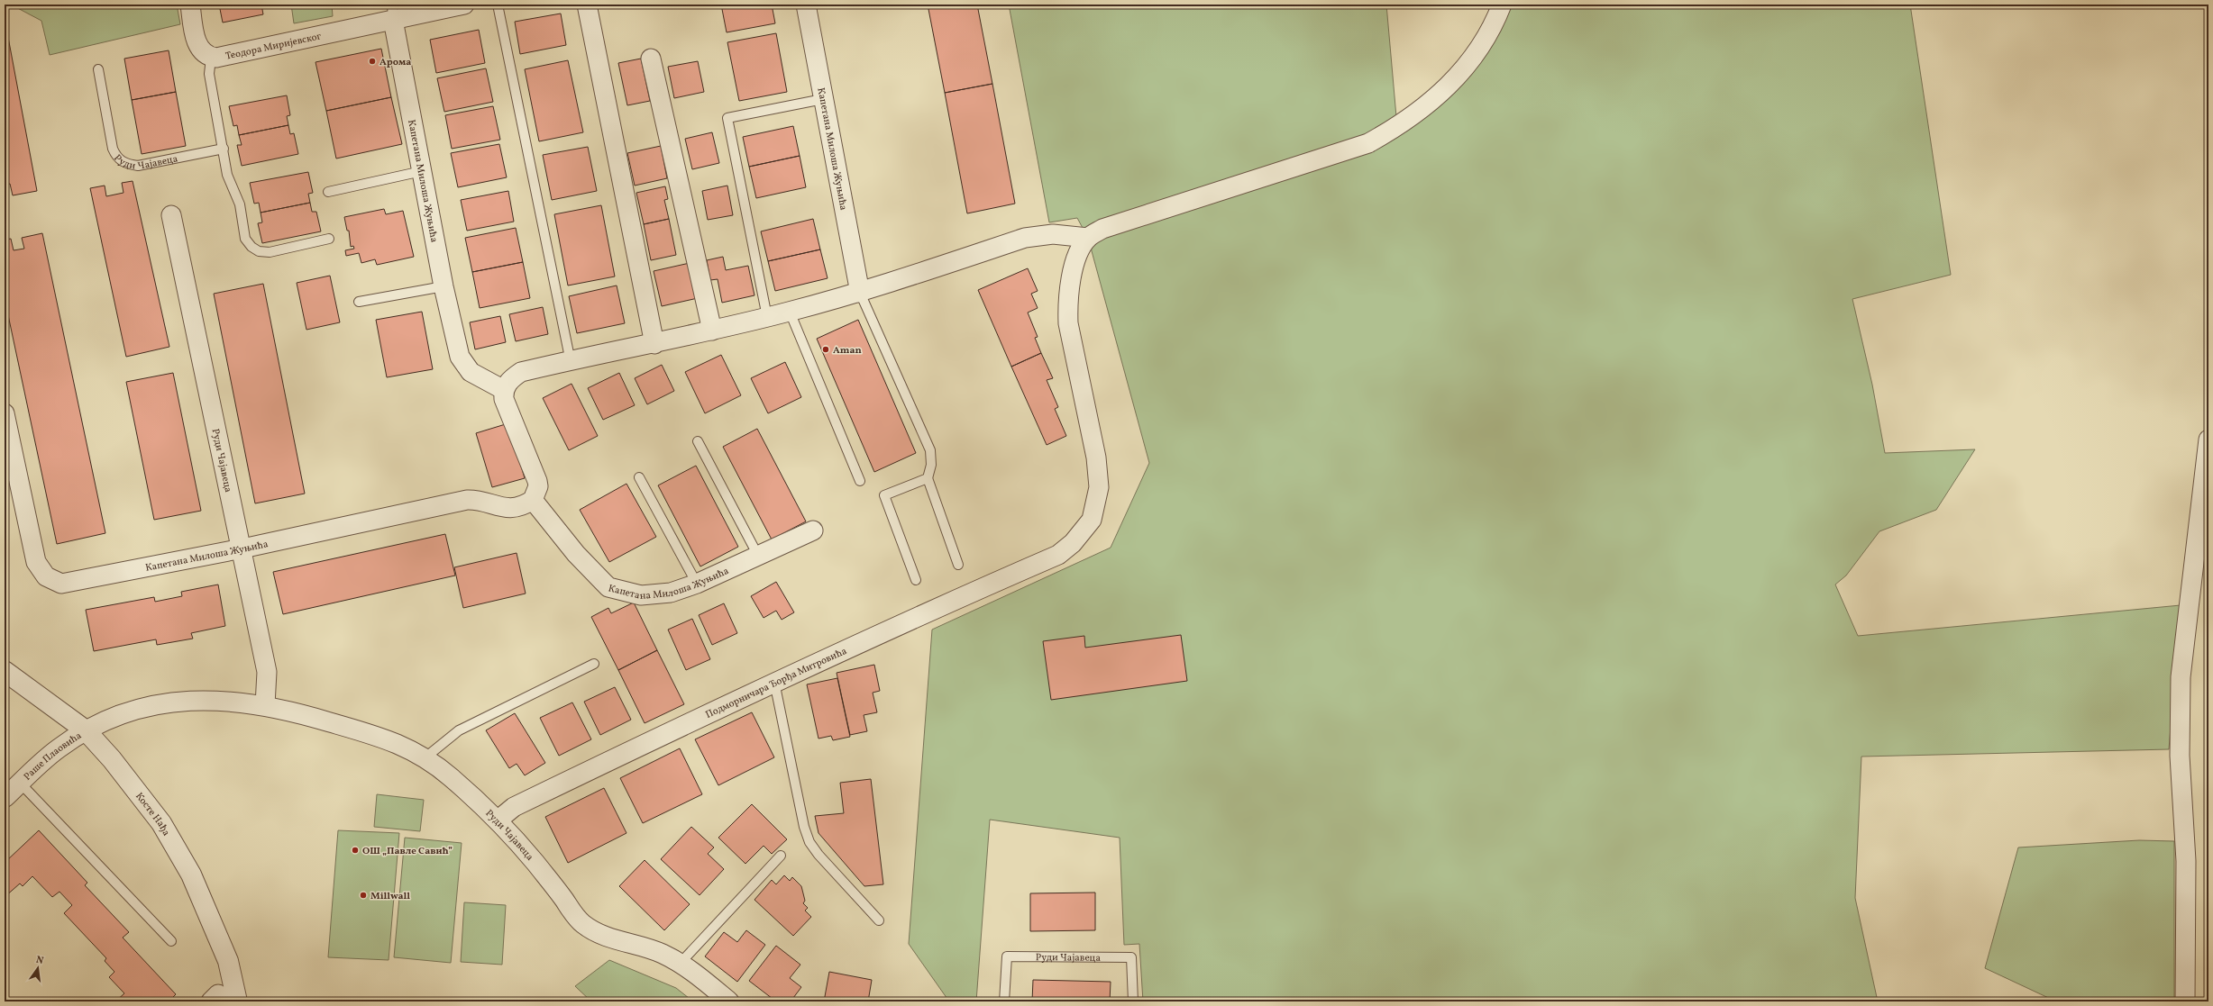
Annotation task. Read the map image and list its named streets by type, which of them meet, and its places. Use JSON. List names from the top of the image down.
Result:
{
  "streets": {
    "street": [
      "Теодора Миријевског",
      "Капетана Милоша Жуњића",
      "Руди Чајавеца",
      "Подморничара Ђорђа Митровића",
      "Раше Плаовића",
      "Косте Нађа"
    ]
  },
  "crossings": [
    ["Теодора Миријевског", "Капетана Милоша Жуњића"],
    ["Капетана Милоша Жуњића", "Руди Чајавеца"],
    ["Руди Чајавеца", "Подморничара Ђорђа Митровића"],
    ["Руди Чајавеца", "Раше Плаовића"],
    ["Руди Чајавеца", "Косте Нађа"],
    ["Раше Плаовића", "Косте Нађа"]
  ],
  "places": [
    "Арома",
    "Aman",
    "ОШ „Павле Савић”",
    "Millwall"
  ],
  "north": "top"
}
